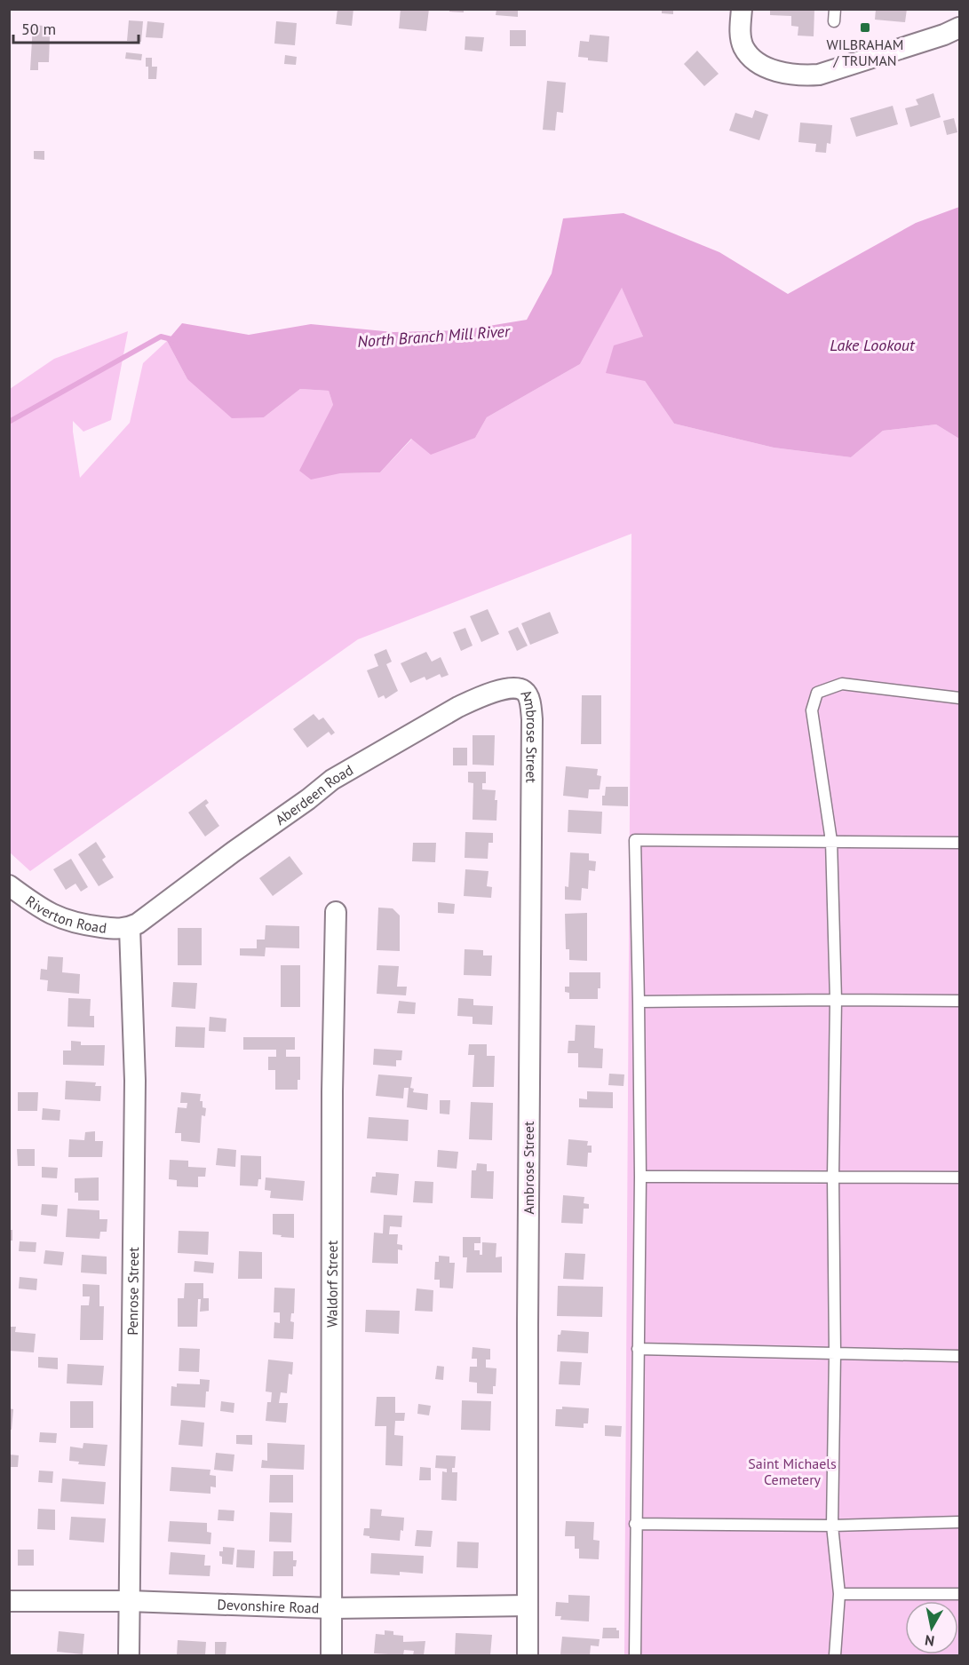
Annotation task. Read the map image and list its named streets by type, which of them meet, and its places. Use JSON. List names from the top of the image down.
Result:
{
  "streets": {
    "street": [
      "Ambrose Street",
      "Aberdeen Road",
      "Riverton Road",
      "Waldorf Street",
      "Penrose Street",
      "Devonshire Road"
    ]
  },
  "crossings": [
    ["Ambrose Street", "Aberdeen Road"],
    ["Ambrose Street", "Devonshire Road"],
    ["Aberdeen Road", "Riverton Road"],
    ["Aberdeen Road", "Penrose Street"],
    ["Riverton Road", "Penrose Street"],
    ["Waldorf Street", "Devonshire Road"],
    ["Penrose Street", "Devonshire Road"]
  ],
  "water": ["North Branch Mill River", "Lake Lookout"],
  "parks": ["Saint Michaels Cemetery"],
  "places": {
    "transit": ["WILBRAHAM / TRUMAN"]
  },
  "scale_bar": "50 m",
  "north": "bottom"
}
